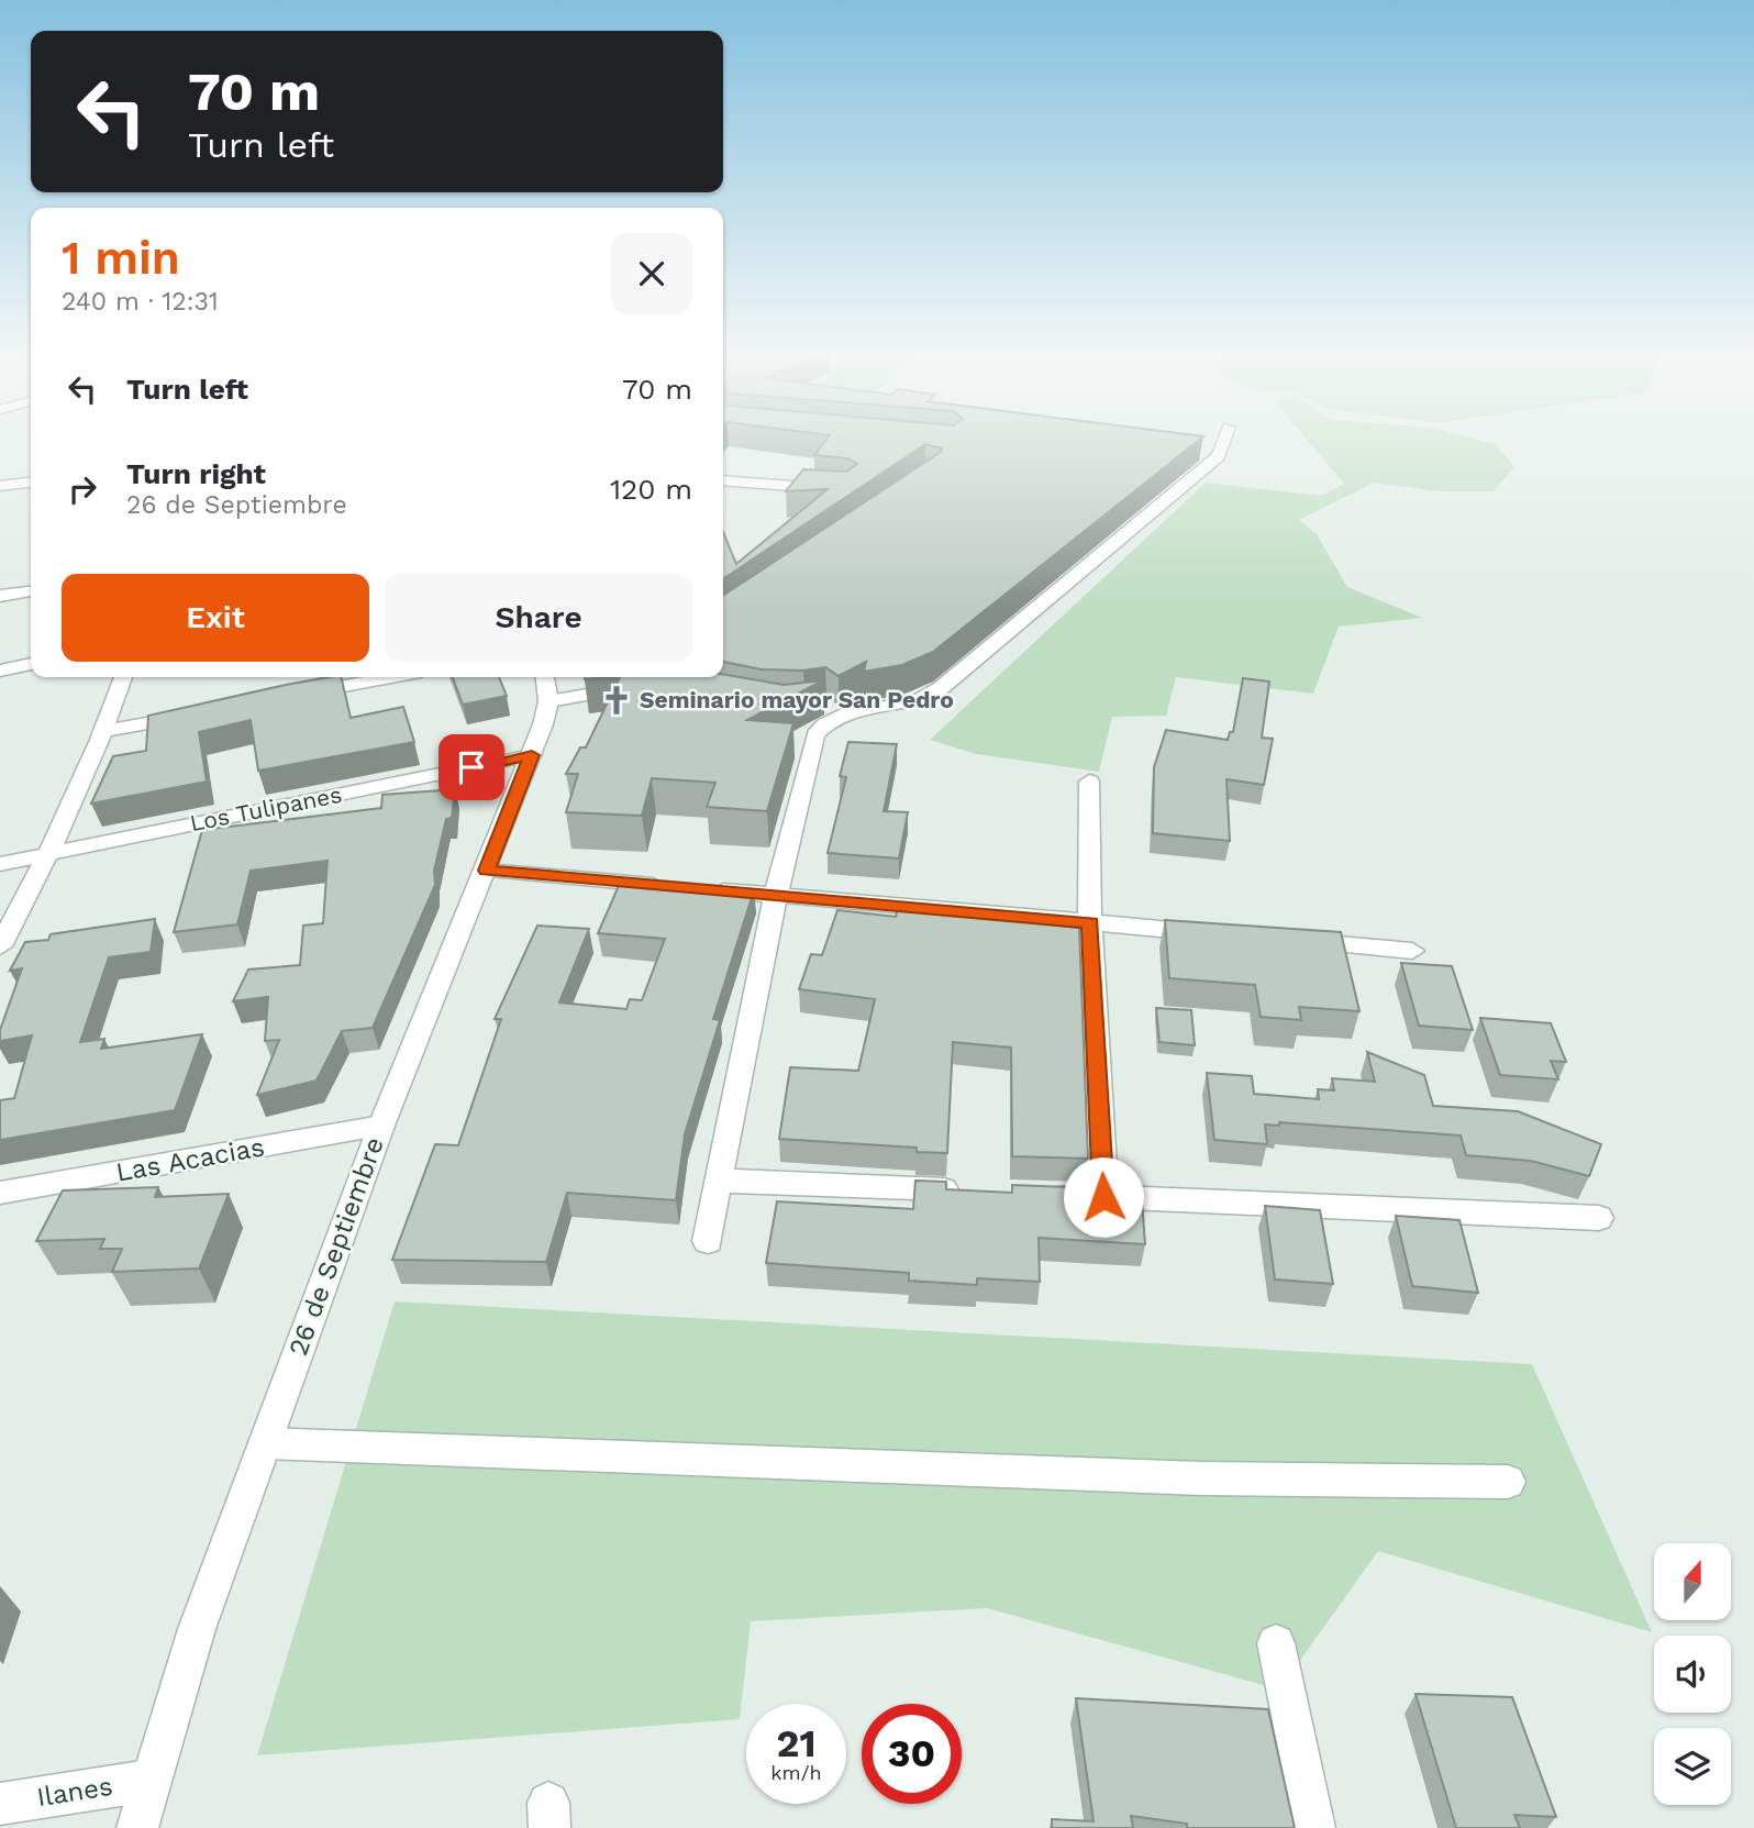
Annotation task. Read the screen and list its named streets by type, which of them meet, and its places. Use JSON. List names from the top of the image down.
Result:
{
  "streets": {
    "street": [
      "Los Tulipanes",
      "Las Acacias",
      "26 de Septiembre",
      "Ilanes"
    ]
  },
  "crossings": [
    ["Los Tulipanes", "26 de Septiembre"],
    ["Las Acacias", "26 de Septiembre"],
    ["26 de Septiembre", "Ilanes"]
  ],
  "places": {
    "church": ["Seminario mayor San Pedro"]
  },
  "north": "top",
  "page": {
    "turn": ["70 m", "Turn left"],
    "heading": ["1 min", "240 m · 12:31"],
    "list": [
      {
        "name": "Turn left",
        "value": "70 m"
      },
      {
        "name": "Turn right",
        "note": "26 de Septiembre",
        "value": "120 m"
      }
    ],
    "buttons": ["Exit", "Share"],
    "speed": "21 km/h",
    "limit": "30"
  }
}
